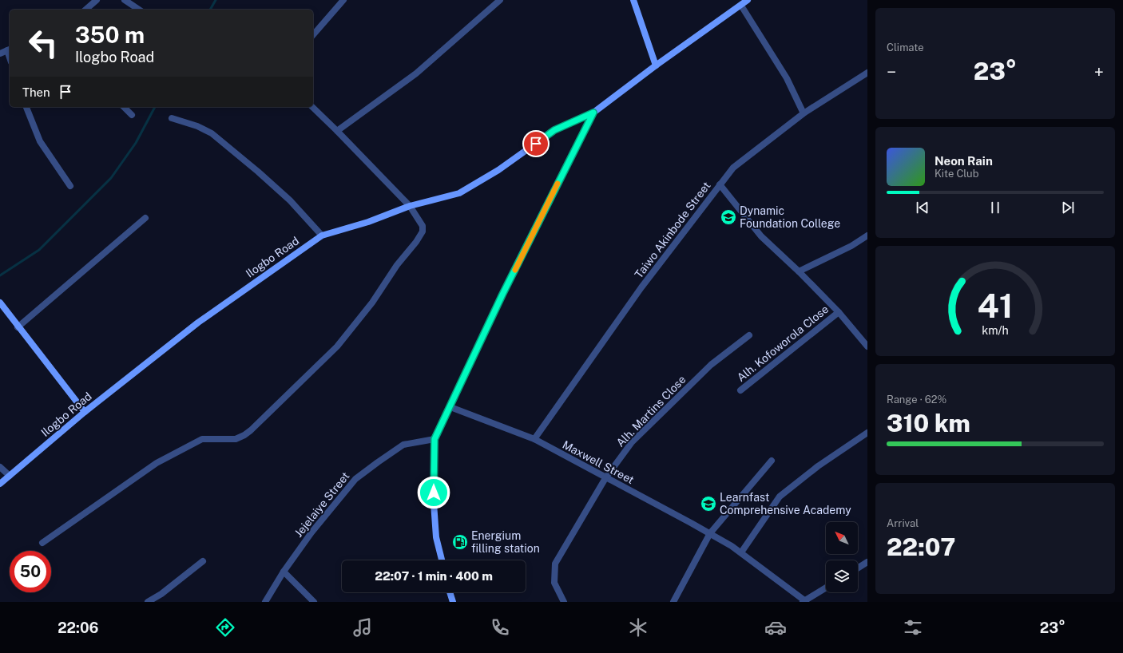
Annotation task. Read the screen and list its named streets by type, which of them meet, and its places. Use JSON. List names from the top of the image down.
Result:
{
  "streets": {
    "main road": ["Ilogbo Road"],
    "street": [
      "Taiwo Akinbode Street",
      "Alh. Kofoworola Close",
      "Alh. Martins Close",
      "Maxwell Street",
      "Jejelaiye Street"
    ]
  },
  "crossings": [
    ["Taiwo Akinbode Street", "Maxwell Street"],
    ["Alh. Martins Close", "Maxwell Street"]
  ],
  "places": {
    "school or university": ["Dynamic Foundation College", "Learnfast Comprehensive Academy"],
    "fuel station": ["Energium filling station"]
  },
  "north": "top left",
  "page": {
    "tile": [
      "Climate",
      ["Range · 62%", "310 km"],
      ["Arrival", "22:07"]
    ],
    "turn": ["350 m", "Ilogbo Road"],
    "heat": ["−", "23°", "+"],
    "then": "Then",
    "song": ["Neon Rain", "Kite Club"],
    "limit": "50",
    "trip": "22:07 · 1 min · 400 m",
    "tabs": ["22:06", "23°"],
    "gauge": ["41", "km/h"]
  }
}
